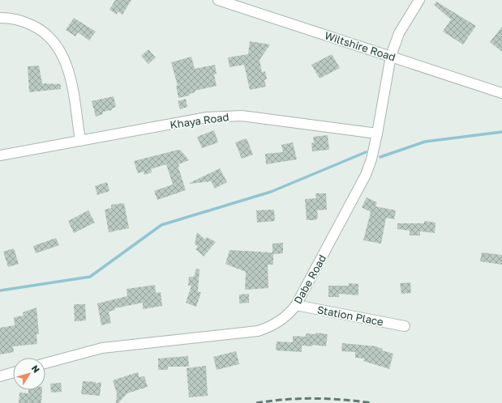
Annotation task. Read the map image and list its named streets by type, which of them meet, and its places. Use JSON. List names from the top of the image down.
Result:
{
  "streets": {
    "street": [
      "Wiltshire Road",
      "Khaya Road",
      "Dabe Road",
      "Station Place"
    ]
  },
  "crossings": [
    ["Wiltshire Road", "Dabe Road"],
    ["Khaya Road", "Dabe Road"],
    ["Dabe Road", "Station Place"]
  ],
  "north": "top right"
}
